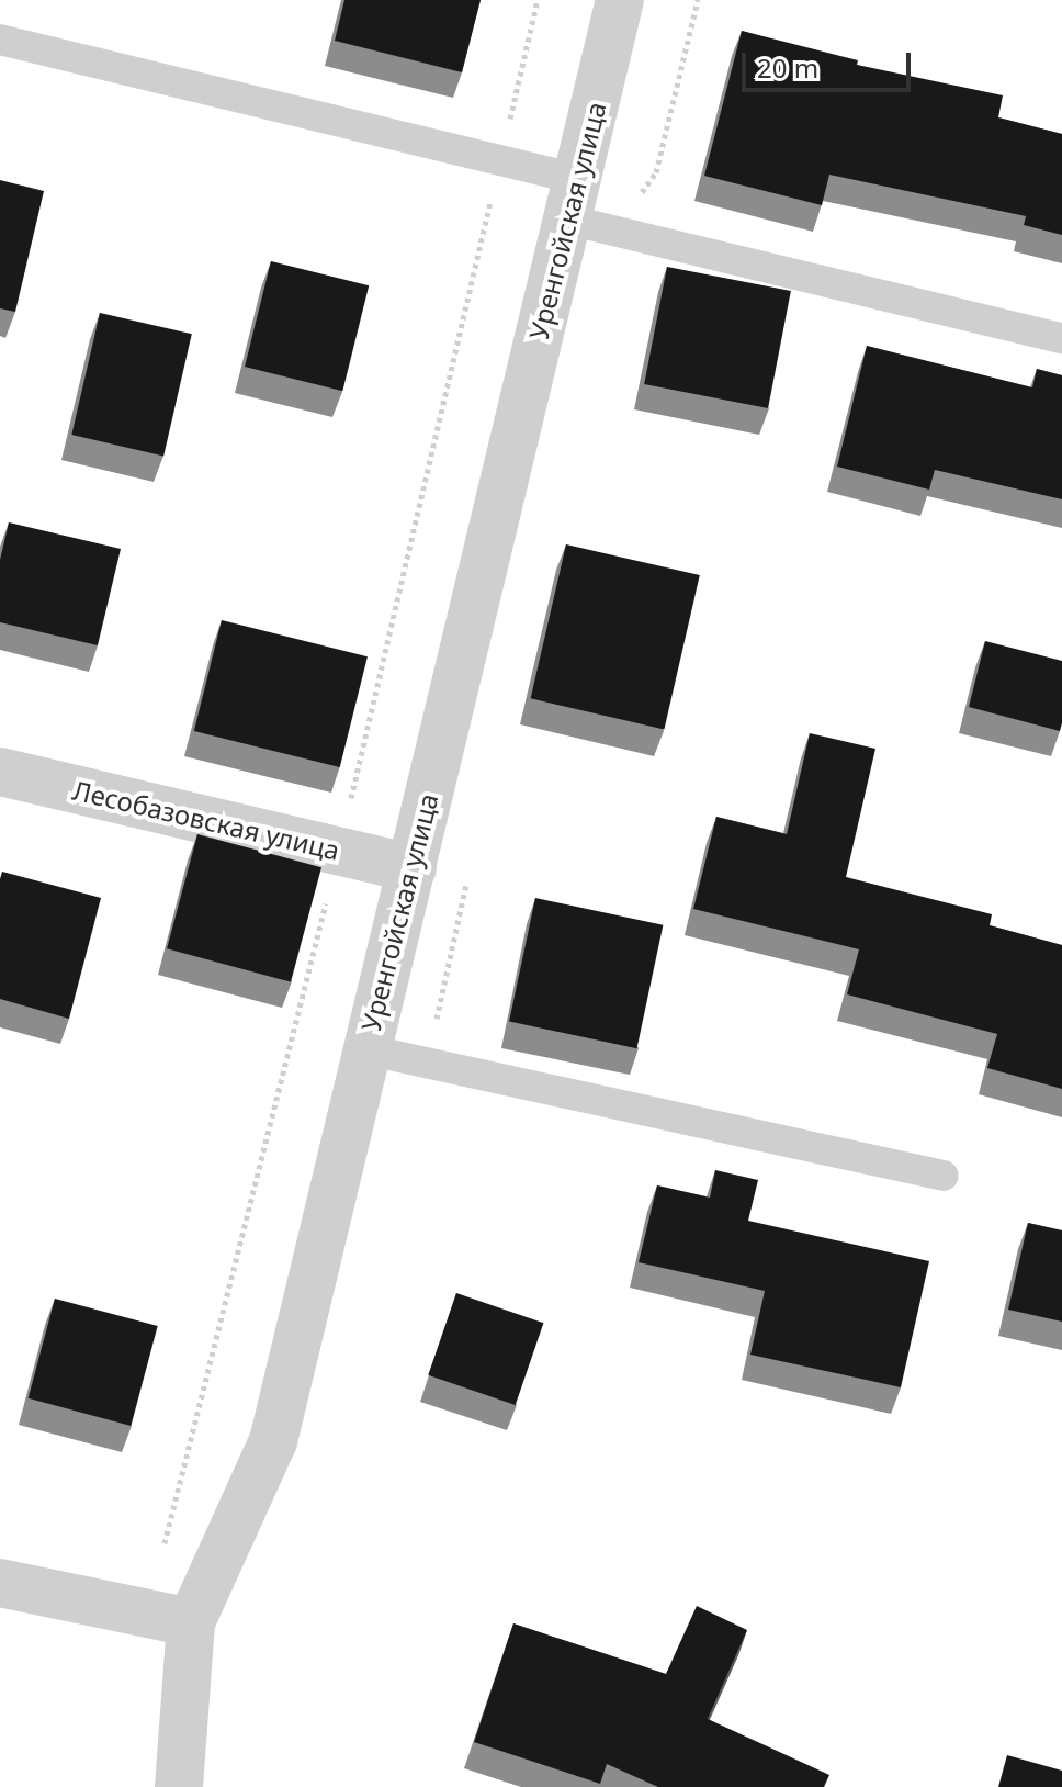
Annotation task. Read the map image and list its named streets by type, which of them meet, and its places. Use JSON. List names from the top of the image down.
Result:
{
  "streets": {
    "street": ["Уренгойская улица", "Лесобазовская улица"]
  },
  "crossings": [
    ["Уренгойская улица", "Лесобазовская улица"]
  ],
  "scale_bar": "20 m"
}
